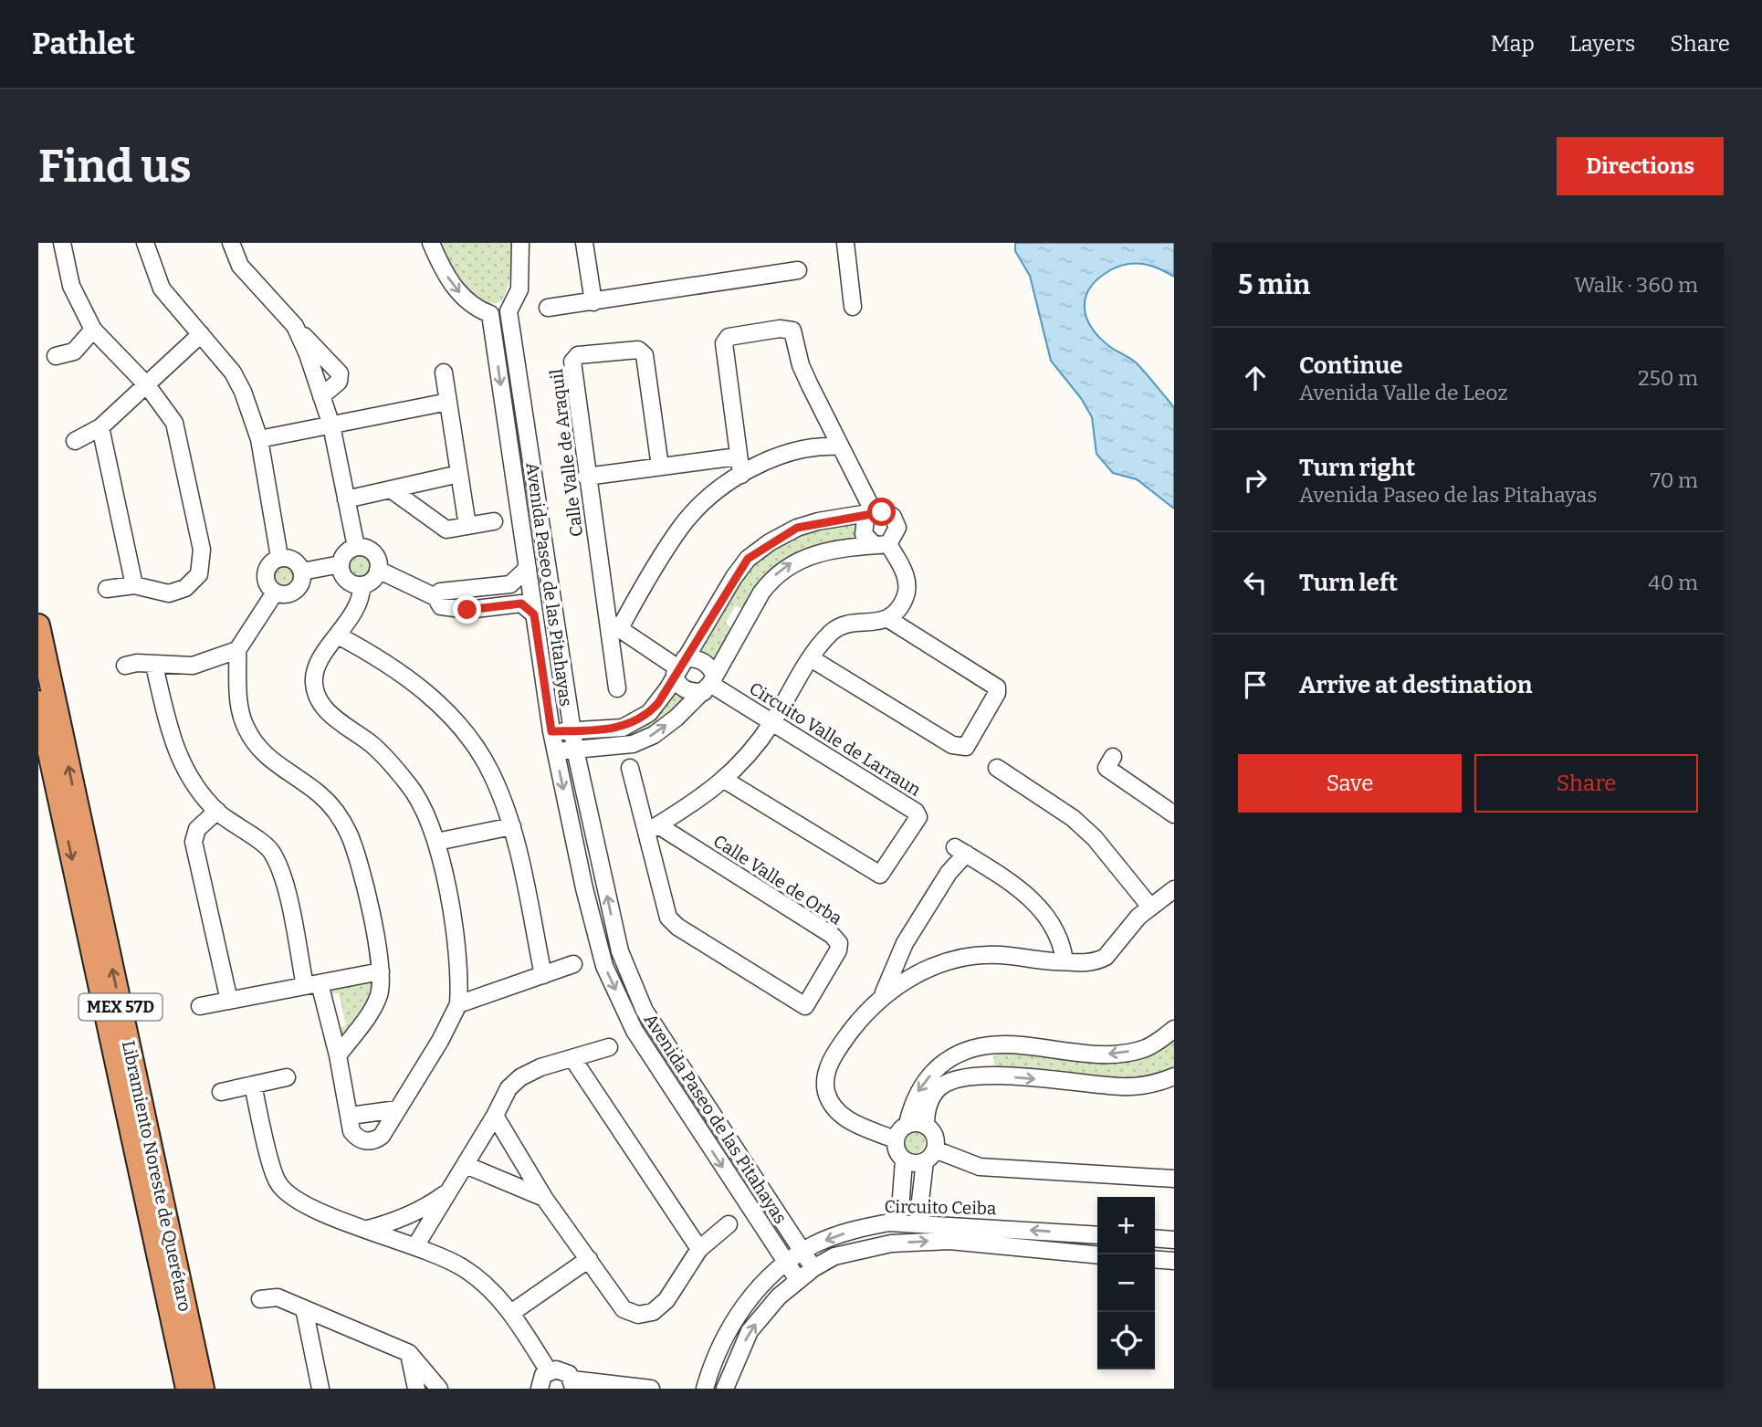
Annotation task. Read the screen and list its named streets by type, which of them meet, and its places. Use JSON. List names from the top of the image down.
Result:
{
  "streets": {
    "highway": ["MEX 57D", "Libramiento Noreste de Querétaro"],
    "street": [
      "Calle Valle de Araquil",
      "Avenida Paseo de las Pitahayas",
      "Circuito Valle de Larraun",
      "Calle Valle de Orba",
      "Circuito Ceiba"
    ]
  },
  "crossings": [
    ["Calle Valle de Araquil", "Circuito Valle de Larraun"],
    ["Avenida Paseo de las Pitahayas", "Circuito Ceiba"]
  ],
  "page": {
    "header": "Pathlet",
    "nav": ["Map", "Layers", "Share"],
    "buttons": [
      "Directions",
      ["Save", "Share"]
    ],
    "title": "Find us",
    "heading": ["5 min", "Walk · 360 m"],
    "list": [
      ["Continue", "Avenida Valle de Leoz", "250 m"],
      ["Turn right", "Avenida Paseo de las Pitahayas", "70 m"],
      ["Turn left", "40 m"],
      "Arrive at destination"
    ],
    "map_buttons": ["+", "−"]
  }
}
